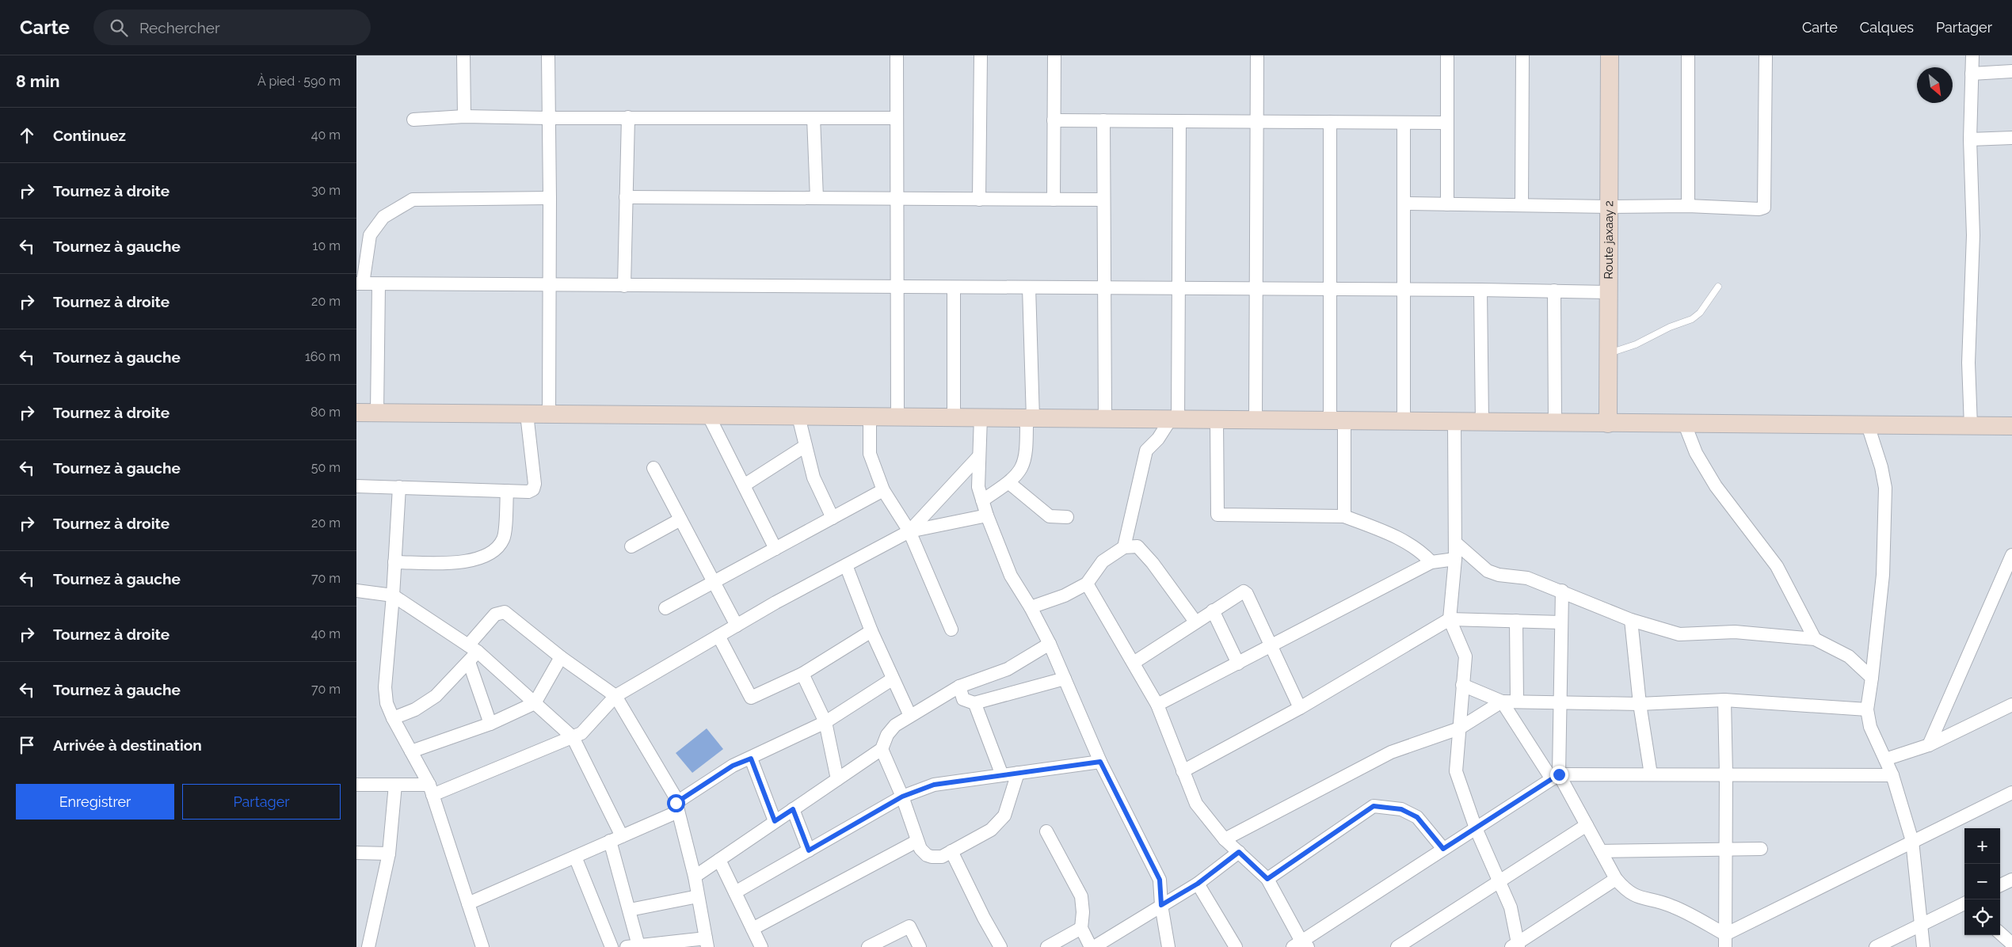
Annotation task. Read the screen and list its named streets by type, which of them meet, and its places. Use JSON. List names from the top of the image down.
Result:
{
  "streets": {
    "street": ["Route jaxaay 2"]
  },
  "north": "bottom right",
  "page": {
    "header": "Carte",
    "search": "Rechercher",
    "nav": ["Carte", "Calques", "Partager"],
    "heading": ["8 min", "À pied · 590 m"],
    "list": [
      ["Continuez", "40 m"],
      ["Tournez à droite", "30 m"],
      ["Tournez à gauche", "10 m"],
      ["Tournez à droite", "20 m"],
      ["Tournez à gauche", "160 m"],
      ["Tournez à droite", "80 m"],
      ["Tournez à gauche", "50 m"],
      ["Tournez à droite", "20 m"],
      ["Tournez à gauche", "70 m"],
      ["Tournez à droite", "40 m"],
      ["Tournez à gauche", "70 m"],
      "Arrivée à destination"
    ],
    "buttons": ["Enregistrer", "Partager"],
    "map_buttons": ["+", "−"]
  }
}
